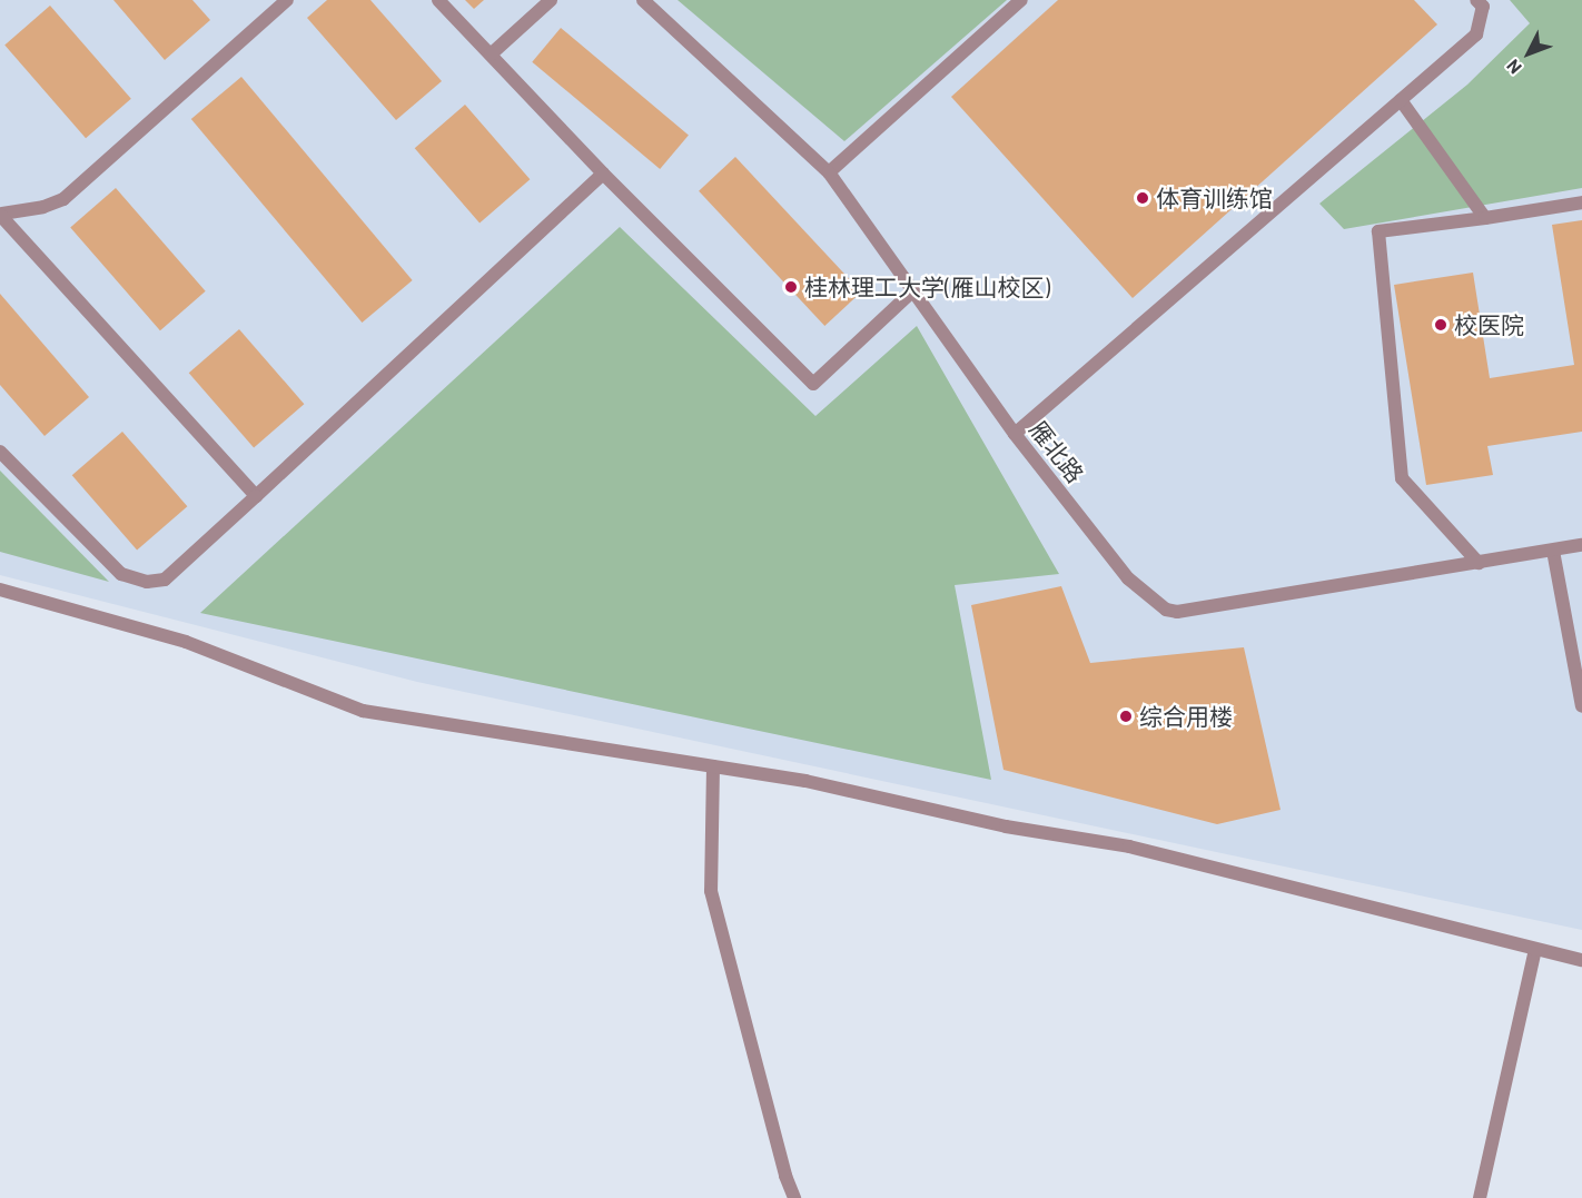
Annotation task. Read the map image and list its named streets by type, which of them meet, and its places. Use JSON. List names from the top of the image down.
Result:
{
  "streets": {
    "street": ["雁北路"]
  },
  "places": [
    "体育训练馆",
    "桂林理工大学(雁山校区)",
    "校医院",
    "综合用楼"
  ],
  "north": "bottom left"
}
